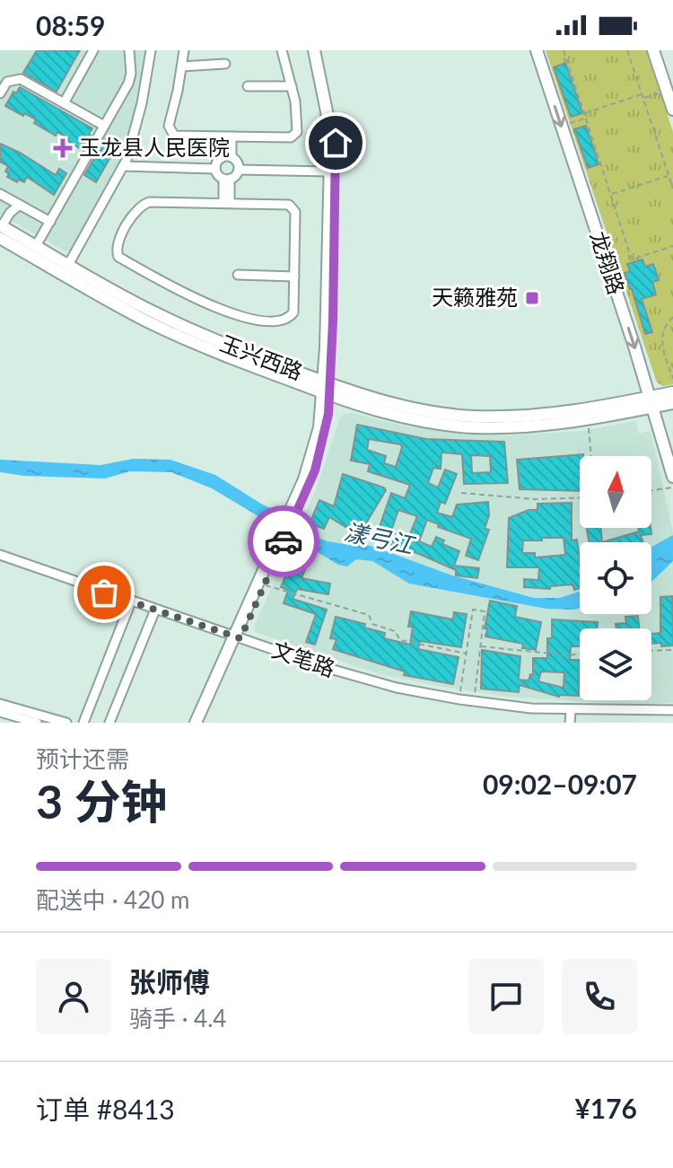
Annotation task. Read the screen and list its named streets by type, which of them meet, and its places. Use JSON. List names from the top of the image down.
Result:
{
  "streets": {
    "main road": ["龙翔路", "玉兴西路"],
    "street": ["文笔路"]
  },
  "crossings": [
    ["龙翔路", "玉兴西路"]
  ],
  "one_way": ["龙翔路"],
  "water": ["漾弓江"],
  "places": {
    "health": ["玉龙县人民医院"],
    "transit": ["天籁雅苑"]
  },
  "north": "top",
  "page": {
    "status": "08:59",
    "heading": ["3 分钟", "预计还需", "09:02–09:07"],
    "panel": [
      "张师傅",
      "骑手 · 4.4",
      "订单 #8413",
      "¥176"
    ],
    "bar": "配送中 · 420 m"
  }
}
